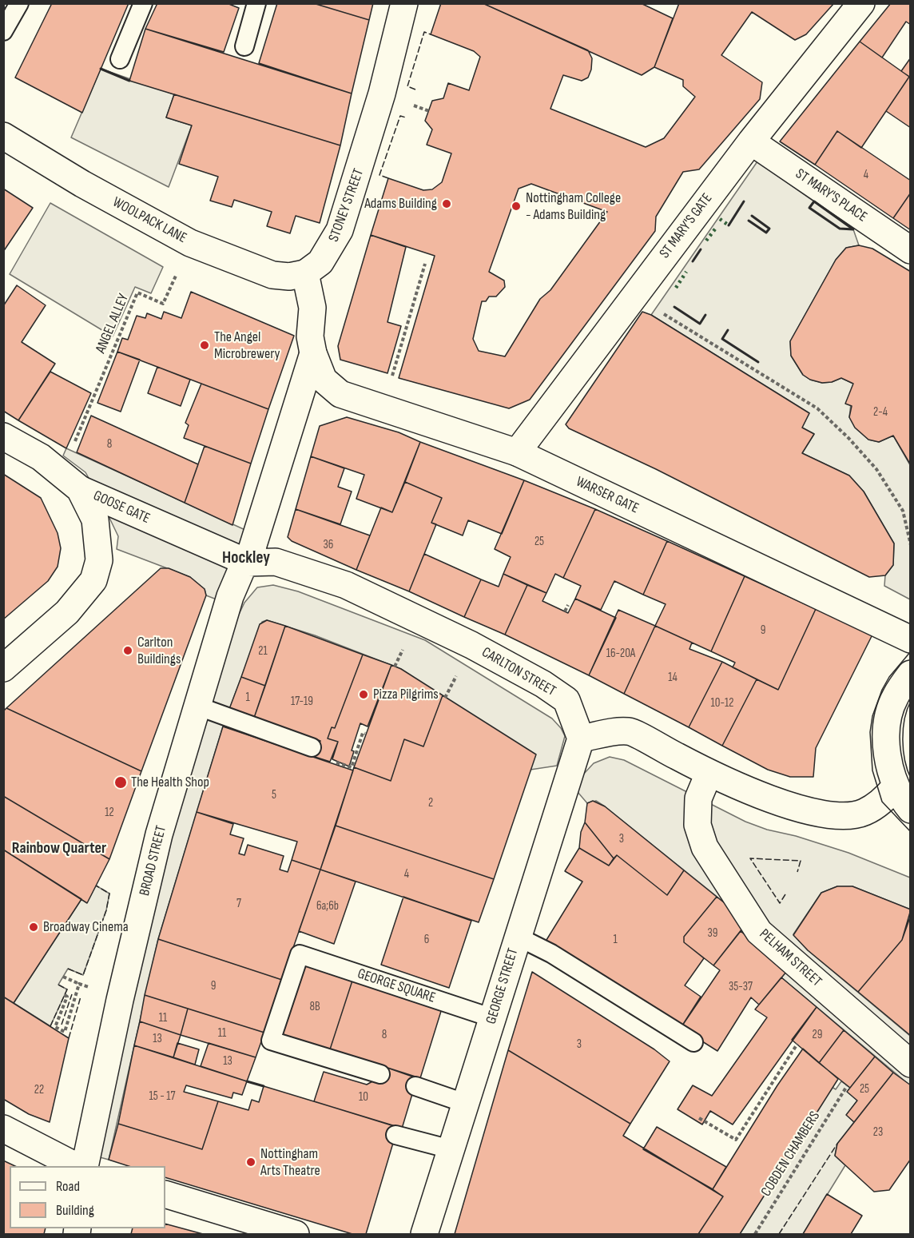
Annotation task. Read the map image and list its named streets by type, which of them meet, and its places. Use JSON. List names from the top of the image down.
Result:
{
  "streets": {
    "street": [
      "ST MARY'S PLACE",
      "STONEY STREET",
      "WOOLPACK LANE",
      "ST MARY'S GATE",
      "WARSER GATE",
      "GOOSE GATE",
      "CARLTON STREET",
      "BROAD STREET",
      "PELHAM STREET",
      "GEORGE STREET"
    ],
    "lane": ["GEORGE SQUARE"],
    "path": ["ANGEL ALLEY", "COBDEN CHAMBERS"]
  },
  "crossings": [
    ["ST MARY'S PLACE", "ST MARY'S GATE"],
    ["STONEY STREET", "WOOLPACK LANE"],
    ["WOOLPACK LANE", "ANGEL ALLEY"],
    ["ST MARY'S GATE", "WARSER GATE"],
    ["GOOSE GATE", "CARLTON STREET"],
    ["GOOSE GATE", "BROAD STREET"],
    ["CARLTON STREET", "BROAD STREET"],
    ["CARLTON STREET", "GEORGE STREET"],
    ["GEORGE SQUARE", "GEORGE STREET"]
  ],
  "districts": ["Hockley", "Rainbow Quarter"],
  "places": [
    "Adams Building",
    "Nottingham College - Adams Building",
    "The Angel Microbrewery",
    "Carlton Buildings",
    "Pizza Pilgrims",
    "The Health Shop",
    "Broadway Cinema",
    "Nottingham Arts Theatre"
  ],
  "house_numbers": [
    "4",
    "2-4",
    "8",
    "25",
    "36",
    "9",
    "21",
    "16-20A",
    "14",
    "1",
    "17-19",
    "10-12",
    "5",
    "2",
    "12",
    "3",
    "4",
    "7",
    "6a;6b",
    "39",
    "6",
    "1",
    "9",
    "35-37",
    "8B",
    "11",
    "11",
    "8",
    "29",
    "13",
    "3",
    "13",
    "25",
    "22",
    "15 - 17",
    "10",
    "23"
  ],
  "legend": ["Road", "Building"]
}
